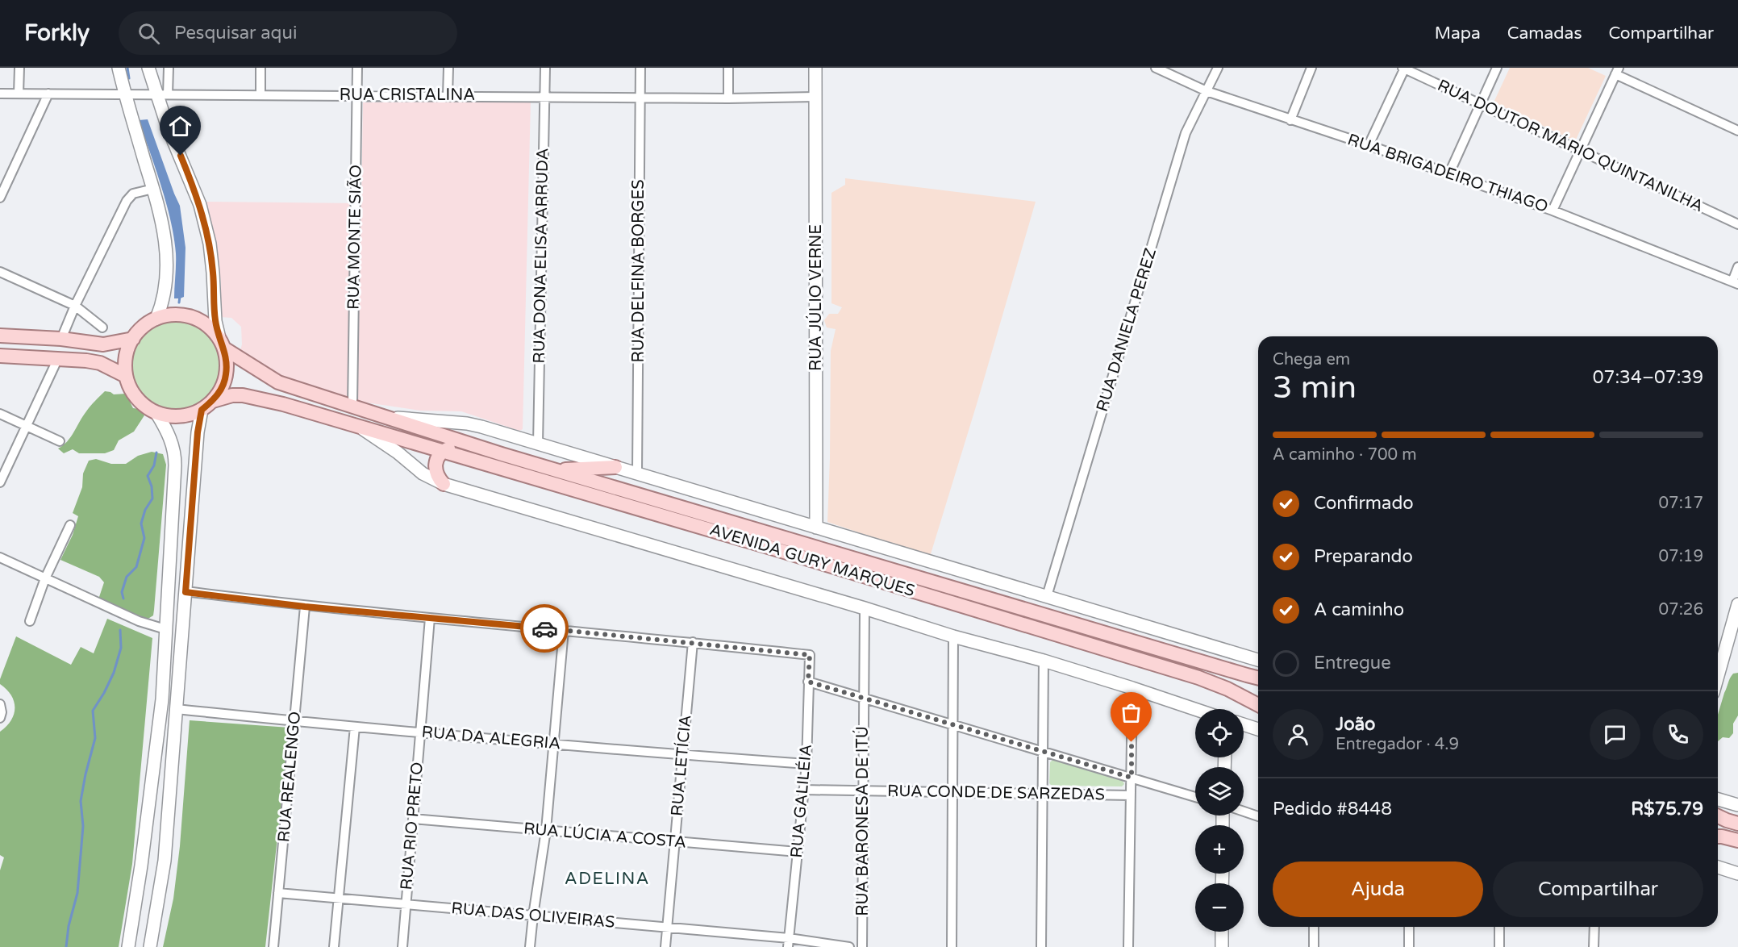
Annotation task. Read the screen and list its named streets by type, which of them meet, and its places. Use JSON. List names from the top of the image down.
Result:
{
  "streets": {
    "main road": ["RUA JÚLIO VERNE", "AVENIDA GURY MARQUES"],
    "street": [
      "RUA CRISTALINA",
      "RUA DOUTOR MÁRIO QUINTANILHA",
      "RUA BRIGADEIRO THIAGO",
      "RUA MONTE SIÃO",
      "RUA DONA ELISA ARRUDA",
      "RUA DELFINA BORGES",
      "RUA DANIELA PEREZ",
      "RUA DA ALEGRIA",
      "RUA LETÍCIA",
      "RUA REALENGO",
      "RUA CONDE DE SARZEDAS",
      "RUA GALILÉIA",
      "RUA BARONESA DE ITÚ",
      "RUA RIO PRETO",
      "RUA LÚCIA A COSTA",
      "RUA DAS OLIVEIRAS"
    ]
  },
  "crossings": [
    ["RUA CRISTALINA", "RUA MONTE SIÃO"],
    ["RUA CRISTALINA", "RUA DONA ELISA ARRUDA"],
    ["RUA CRISTALINA", "RUA DELFINA BORGES"],
    ["RUA CRISTALINA", "RUA JÚLIO VERNE"],
    ["RUA BRIGADEIRO THIAGO", "RUA DANIELA PEREZ"],
    ["RUA MONTE SIÃO", "AVENIDA GURY MARQUES"],
    ["RUA DONA ELISA ARRUDA", "AVENIDA GURY MARQUES"],
    ["RUA DELFINA BORGES", "AVENIDA GURY MARQUES"],
    ["RUA JÚLIO VERNE", "AVENIDA GURY MARQUES"],
    ["RUA DANIELA PEREZ", "AVENIDA GURY MARQUES"],
    ["AVENIDA GURY MARQUES", "RUA BARONESA DE ITÚ"],
    ["RUA DA ALEGRIA", "RUA LETÍCIA"],
    ["RUA DA ALEGRIA", "RUA REALENGO"],
    ["RUA DA ALEGRIA", "RUA GALILÉIA"],
    ["RUA DA ALEGRIA", "RUA RIO PRETO"],
    ["RUA LETÍCIA", "RUA GALILÉIA"],
    ["RUA LETÍCIA", "RUA LÚCIA A COSTA"],
    ["RUA LETÍCIA", "RUA DAS OLIVEIRAS"],
    ["RUA REALENGO", "RUA DAS OLIVEIRAS"],
    ["RUA CONDE DE SARZEDAS", "RUA GALILÉIA"],
    ["RUA CONDE DE SARZEDAS", "RUA BARONESA DE ITÚ"],
    ["RUA GALILÉIA", "RUA LÚCIA A COSTA"],
    ["RUA GALILÉIA", "RUA DAS OLIVEIRAS"],
    ["RUA RIO PRETO", "RUA LÚCIA A COSTA"],
    ["RUA RIO PRETO", "RUA DAS OLIVEIRAS"]
  ],
  "districts": ["ADELINA"],
  "page": {
    "header": "Forkly",
    "search": "Pesquisar aqui",
    "nav": ["Mapa", "Camadas", "Compartilhar"],
    "heading": ["3 min", "Chega em", "07:34–07:39"],
    "panel": [
      "João",
      "Entregador · 4.9",
      "Pedido #8448",
      "R$75.79"
    ],
    "bar": "A caminho · 700 m",
    "list": [
      ["Confirmado", "07:17"],
      ["Preparando", "07:19"],
      ["A caminho", "07:26"],
      "Entregue"
    ],
    "map_buttons": ["+", "−"],
    "buttons": ["Ajuda", "Compartilhar"]
  }
}
